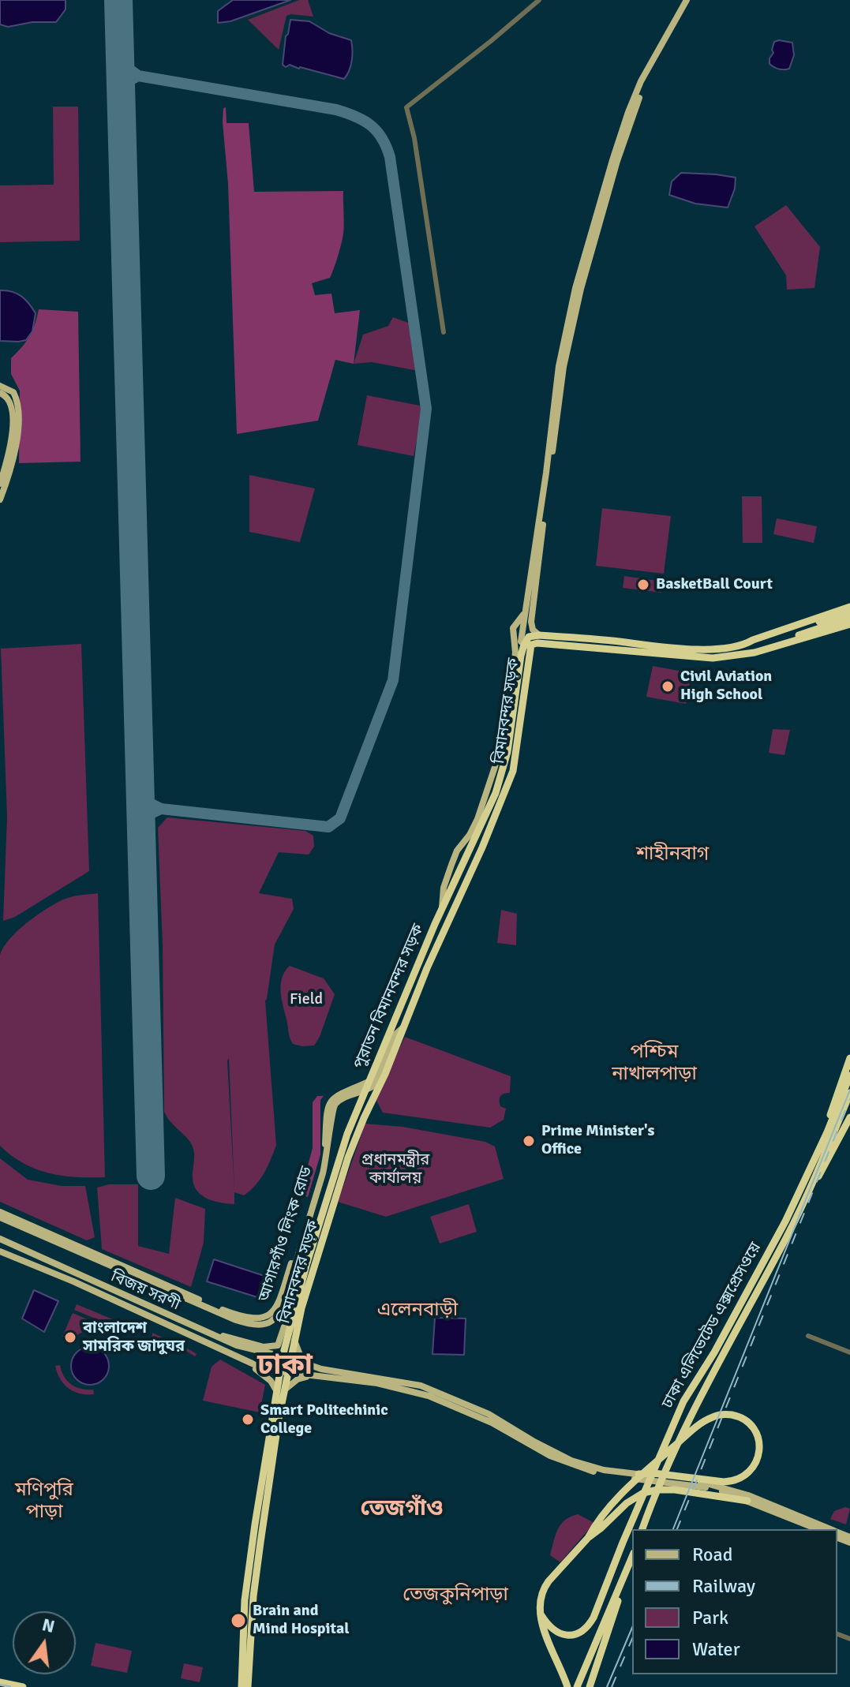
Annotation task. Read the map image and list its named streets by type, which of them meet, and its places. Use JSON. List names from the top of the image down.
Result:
{
  "streets": {
    "highway": ["বিমানবন্দর সড়ক", "পুরাতন বিমানবন্দর সড়ক", "ঢাকা এলিভেটেড এক্সপ্রেসওয়ে"],
    "main road": ["আগারগাঁও লিংক রোড", "বিজয় সরণী"]
  },
  "crossings": [
    ["বিমানবন্দর সড়ক", "পুরাতন বিমানবন্দর সড়ক"],
    ["বিমানবন্দর সড়ক", "আগারগাঁও লিংক রোড"],
    ["বিমানবন্দর সড়ক", "বিজয় সরণী"],
    ["পুরাতন বিমানবন্দর সড়ক", "আগারগাঁও লিংক রোড"],
    ["পুরাতন বিমানবন্দর সড়ক", "বিজয় সরণী"]
  ],
  "districts": [
    "শাহীনবাগ",
    "পশ্চিম নাখালপাড়া",
    "এলেনবাড়ী",
    "ঢাকা",
    "মণিপুরি পাড়া",
    "তেজগাঁও",
    "তেজকুনিপাড়া"
  ],
  "parks": ["Field", "প্রধানমন্ত্রীর কার্যালয়"],
  "places": [
    "BasketBall Court",
    "Civil Aviation High School",
    "Prime Minister's Office",
    "বাংলাদেশ সামরিক জাদুঘর",
    "Smart Politechinic College",
    "Brain and Mind Hospital"
  ],
  "legend": [
    "Road",
    "Railway",
    "Park",
    "Water"
  ],
  "north": "top"
}
